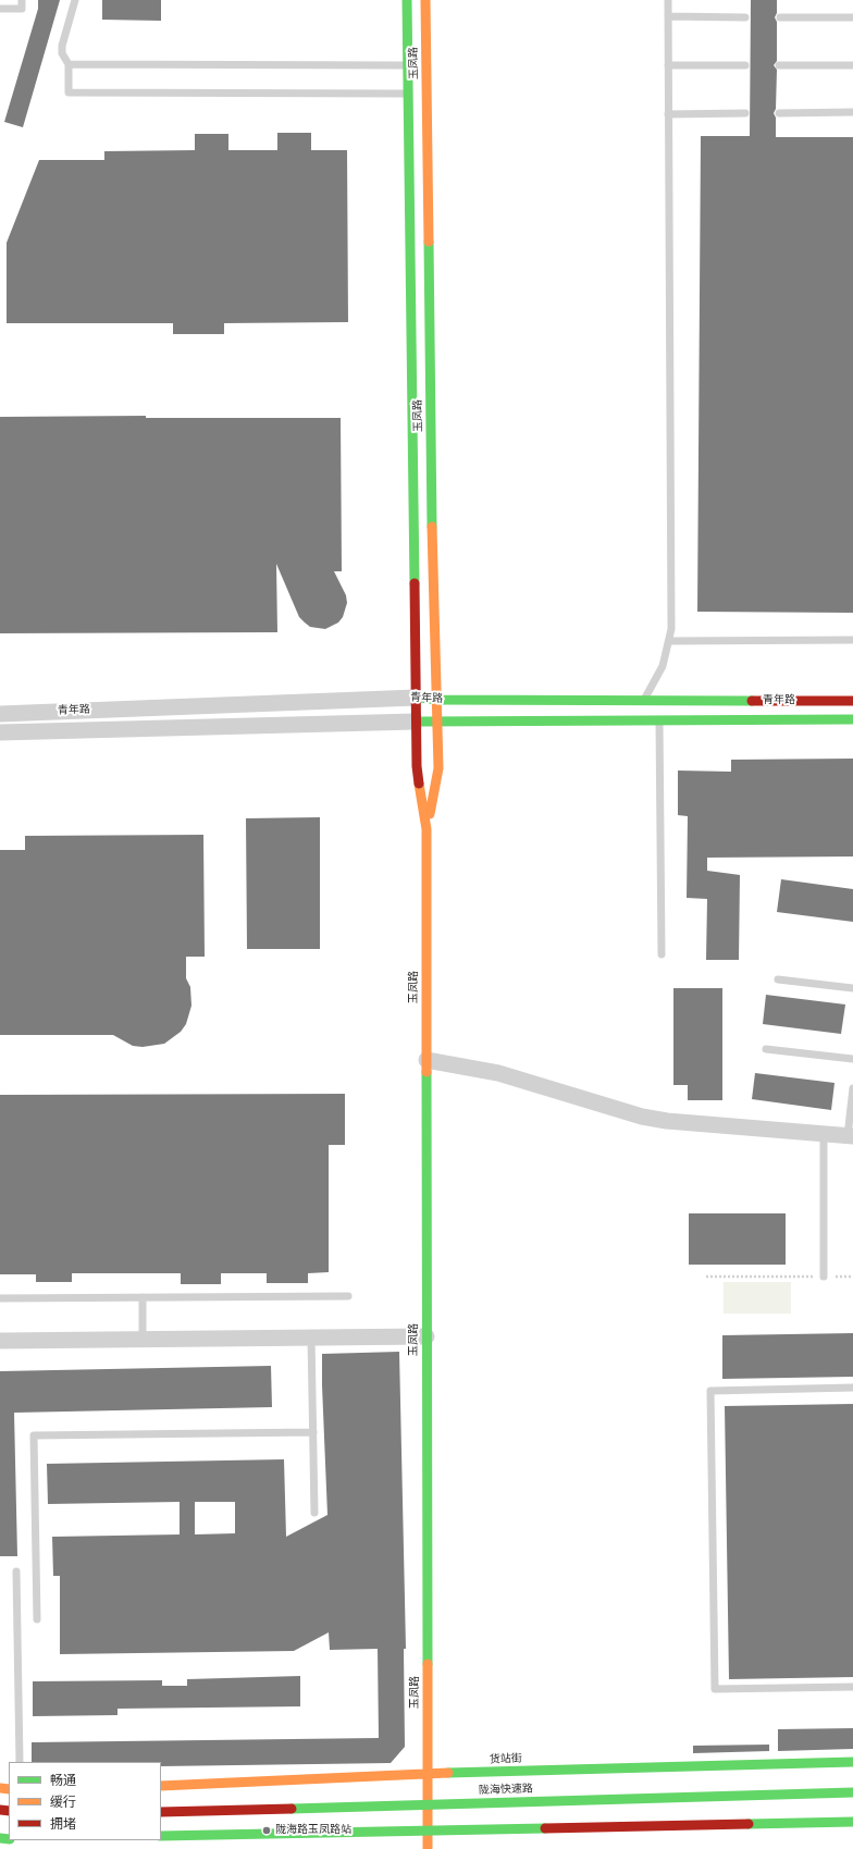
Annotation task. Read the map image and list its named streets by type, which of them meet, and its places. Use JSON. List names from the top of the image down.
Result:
{
  "streets": {
    "main road": [
      "玉凤路",
      "青年路",
      "货站街",
      "陇海快速路"
    ]
  },
  "crossings": [
    ["玉凤路", "青年路"],
    ["玉凤路", "货站街"]
  ],
  "places": ["陇海路玉凤路站"],
  "legend": ["畅通", "缓行", "拥堵"]
}
